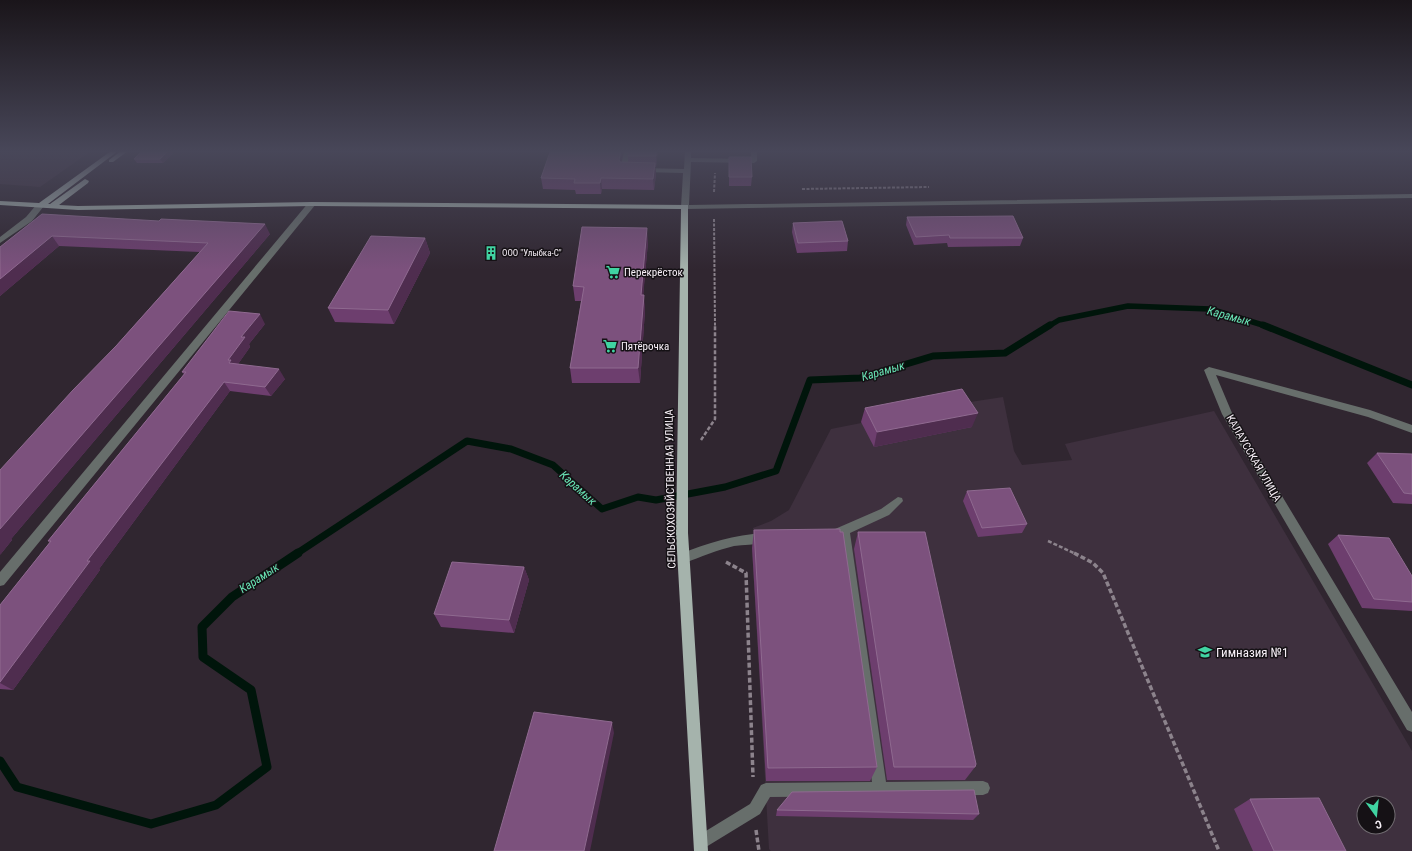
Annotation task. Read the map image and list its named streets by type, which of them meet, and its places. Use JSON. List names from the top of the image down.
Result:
{
  "streets": {
    "main road": ["СЕЛЬСКОХОЗЯЙСТВЕННАЯ УЛИЦА"],
    "street": ["КАЛАУССКАЯ УЛИЦА"]
  },
  "water": ["Карамык"],
  "places": {
    "building": ["ООО \"Улыбка-С\""],
    "supermarket": ["Перекрёсток", "Пятёрочка"],
    "school or university": ["Гимназия №1"]
  },
  "north": "bottom"
}
